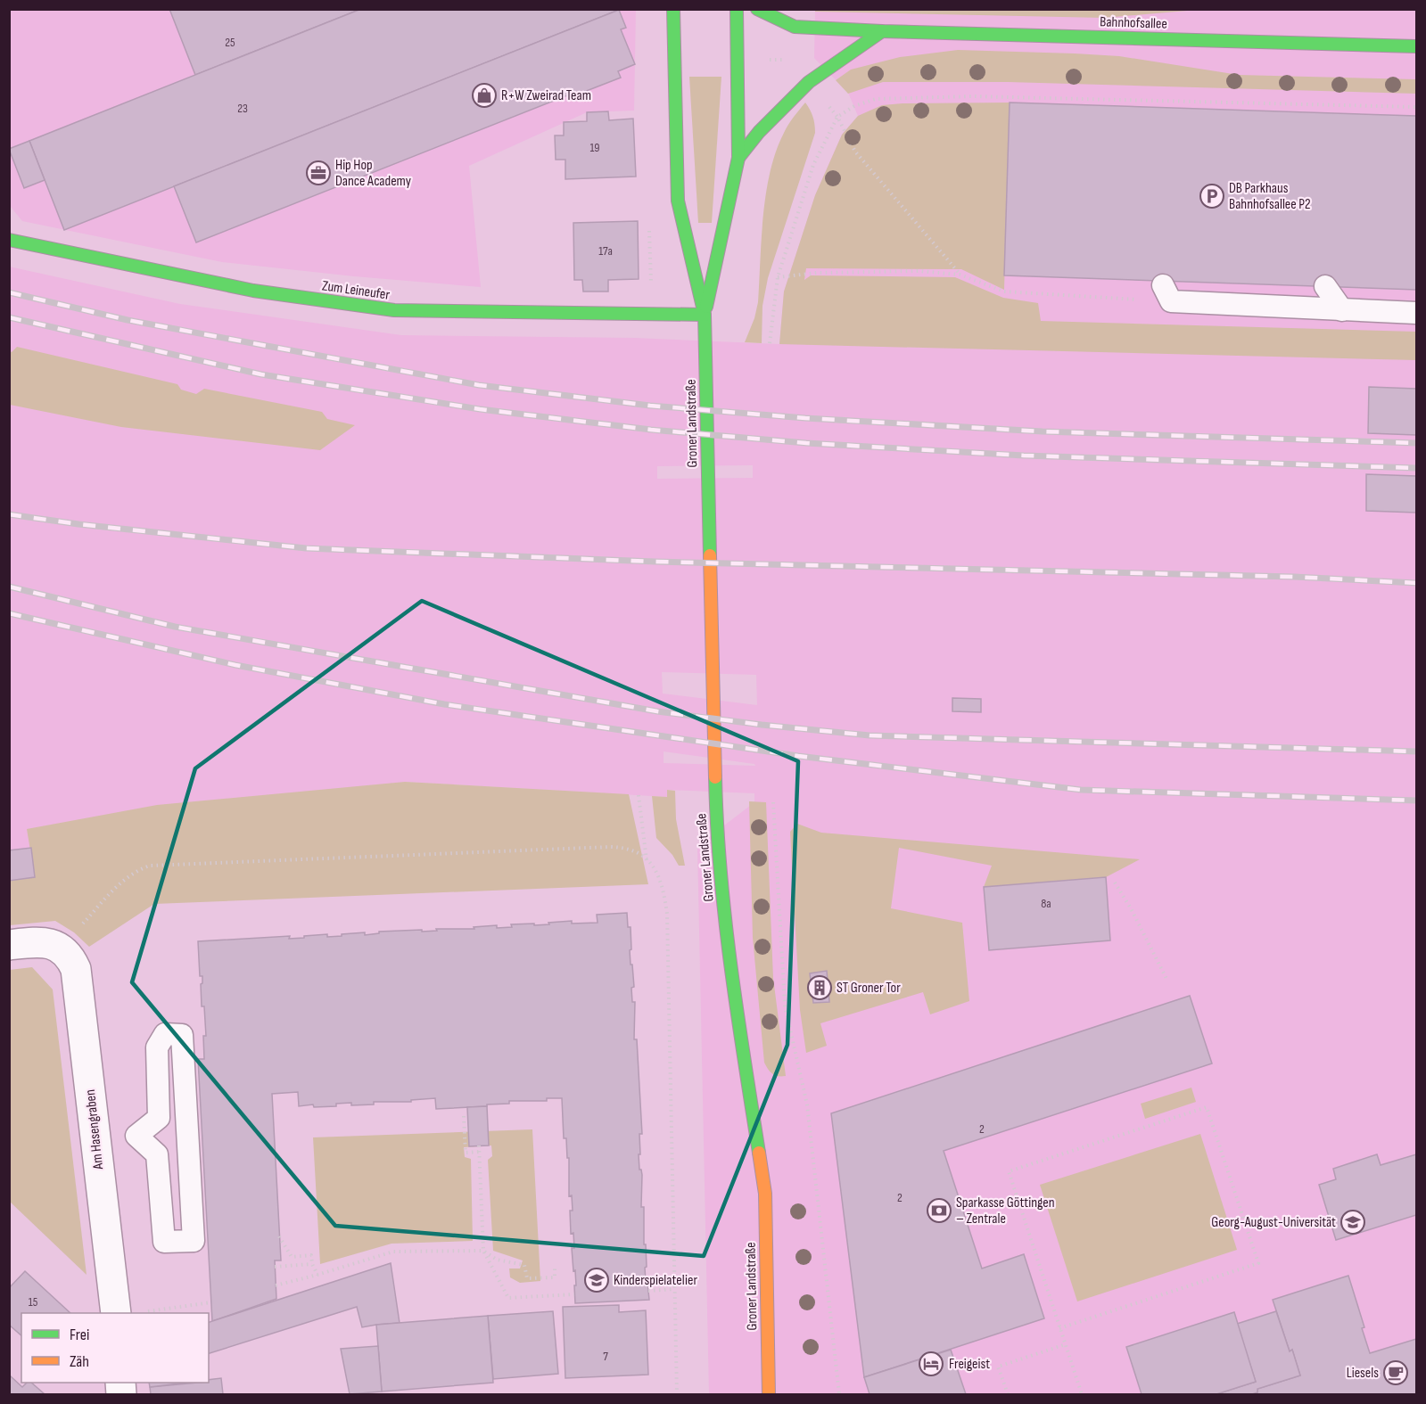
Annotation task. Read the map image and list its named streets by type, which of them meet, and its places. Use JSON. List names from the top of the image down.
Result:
{
  "streets": {
    "main road": ["Bahnhofsallee", "Zum Leineufer", "Groner Landstraße"],
    "street": ["Am Hasengraben"]
  },
  "crossings": [
    ["Zum Leineufer", "Groner Landstraße"]
  ],
  "places": {
    "shop": ["R+W Zweirad Team"],
    "office": ["Hip Hop Dance Academy"],
    "parking": ["DB Parkhaus Bahnhofsallee P2"],
    "building": ["ST Groner Tor"],
    "bank": ["Sparkasse Göttingen – Zentrale"],
    "school or university": ["Georg-August-Universität", "Kinderspielatelier"],
    "hotel": ["Freigeist"],
    "cafe": ["Liesels"]
  },
  "house_numbers": [
    "25",
    "23",
    "19",
    "17a",
    "8a",
    "2",
    "2",
    "15",
    "7"
  ],
  "legend": ["Frei", "Zäh"]
}
